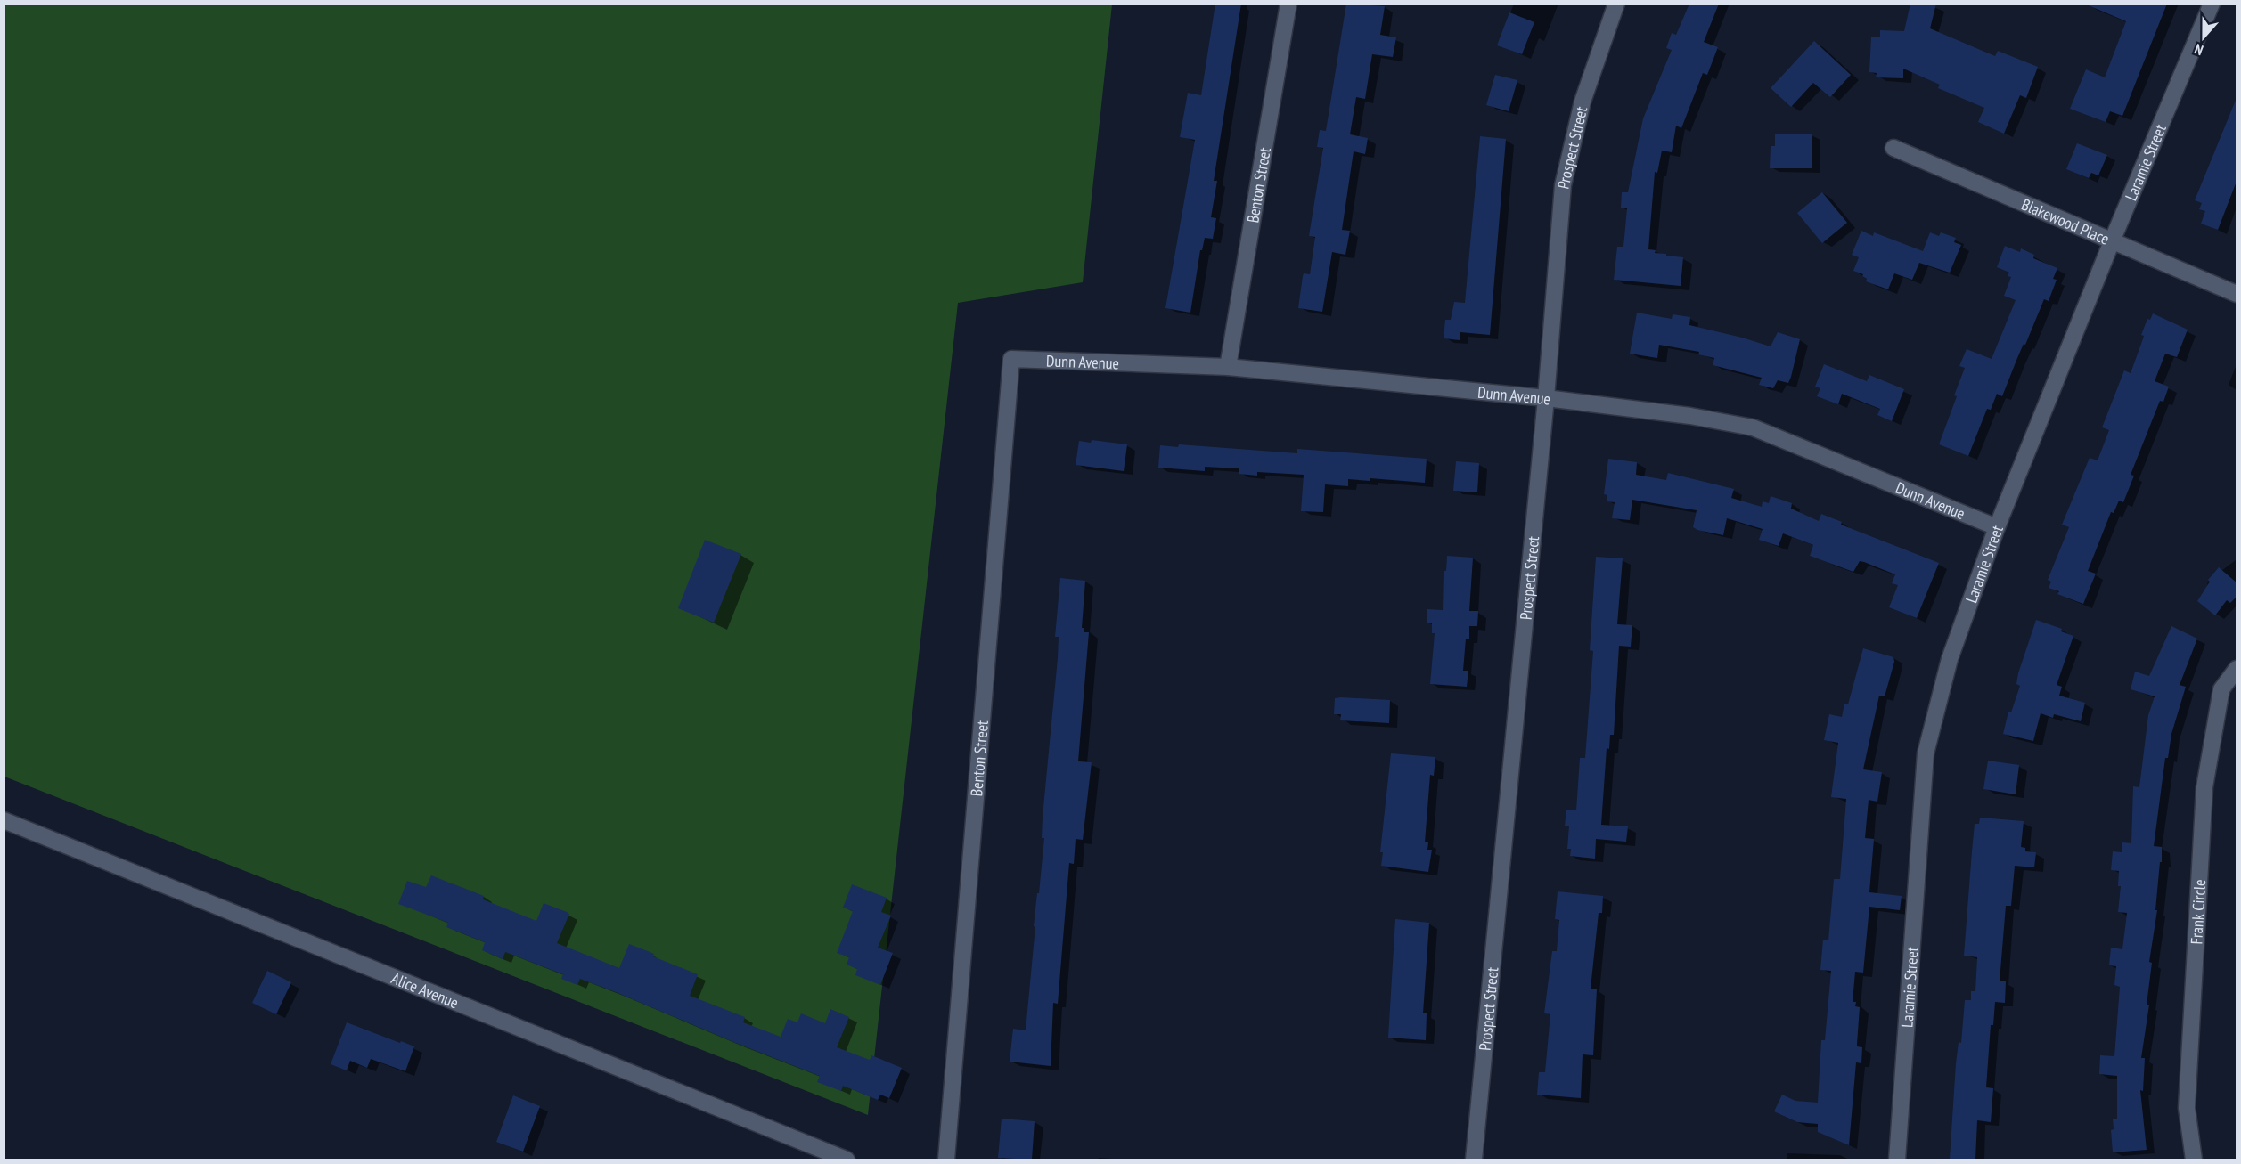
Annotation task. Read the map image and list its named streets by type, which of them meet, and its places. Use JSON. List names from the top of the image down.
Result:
{
  "streets": {
    "street": [
      "Prospect Street",
      "Laramie Street",
      "Benton Street",
      "Blakewood Place",
      "Dunn Avenue",
      "Frank Circle",
      "Alice Avenue"
    ]
  },
  "crossings": [
    ["Prospect Street", "Dunn Avenue"],
    ["Laramie Street", "Blakewood Place"],
    ["Laramie Street", "Dunn Avenue"],
    ["Benton Street", "Dunn Avenue"]
  ],
  "north": "bottom"
}
